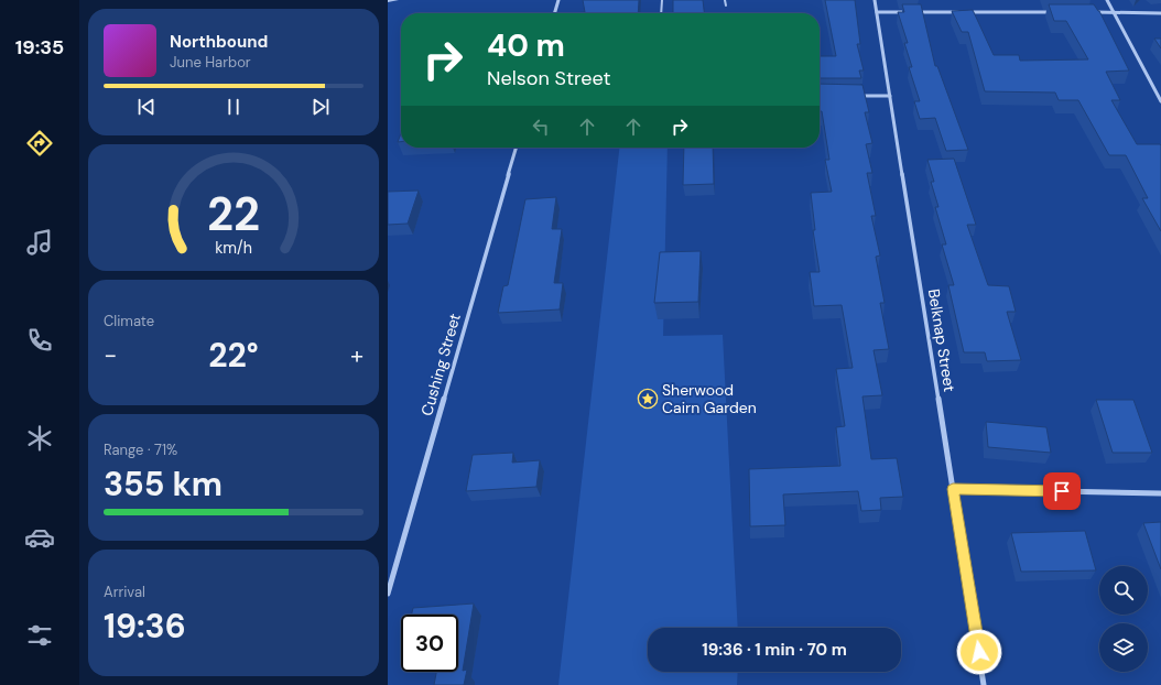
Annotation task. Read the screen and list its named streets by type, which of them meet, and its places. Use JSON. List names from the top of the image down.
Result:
{
  "streets": {
    "street": ["Belknap Street", "Cushing Street"]
  },
  "places": {
    "place": ["Sherwood Cairn Garden"]
  },
  "page": {
    "tabs": "19:35",
    "turn": ["40 m", "Nelson Street"],
    "song": ["Northbound", "June Harbor"],
    "tile": [
      "Climate",
      ["Range · 71%", "355 km"],
      ["Arrival", "19:36"]
    ],
    "heat": ["−", "22°", "+"],
    "limit": "30",
    "trip": "19:36 · 1 min · 70 m",
    "gauge": ["22", "km/h"]
  }
}
